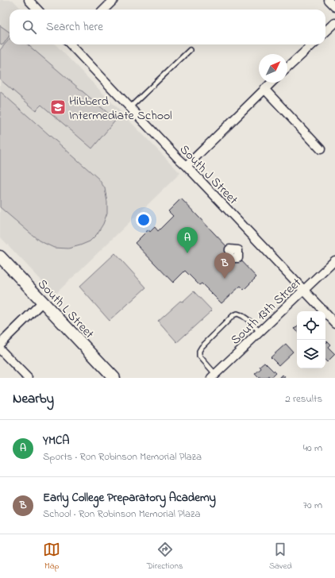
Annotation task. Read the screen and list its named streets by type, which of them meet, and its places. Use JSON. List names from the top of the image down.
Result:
{
  "streets": {
    "street": ["South J Street", "South L Street", "South 13th Street"]
  },
  "crossings": [
    ["South J Street", "South 13th Street"]
  ],
  "places": {
    "school or university": ["Hibberd Intermediate School"]
  },
  "north": "top right",
  "page": {
    "search": "Search here",
    "pins": ["A", "B"],
    "heading": ["Nearby", "2 results"],
    "list": [
      {
        "mark": "A",
        "name": "YMCA",
        "note": "Sports · Ron Robinson Memorial Plaza",
        "value": "40 m"
      },
      {
        "mark": "B",
        "name": "Early College Preparatory Academy",
        "note": "School · Ron Robinson Memorial Plaza",
        "value": "70 m"
      }
    ],
    "nav": ["Map", "Directions", "Saved"]
  }
}
